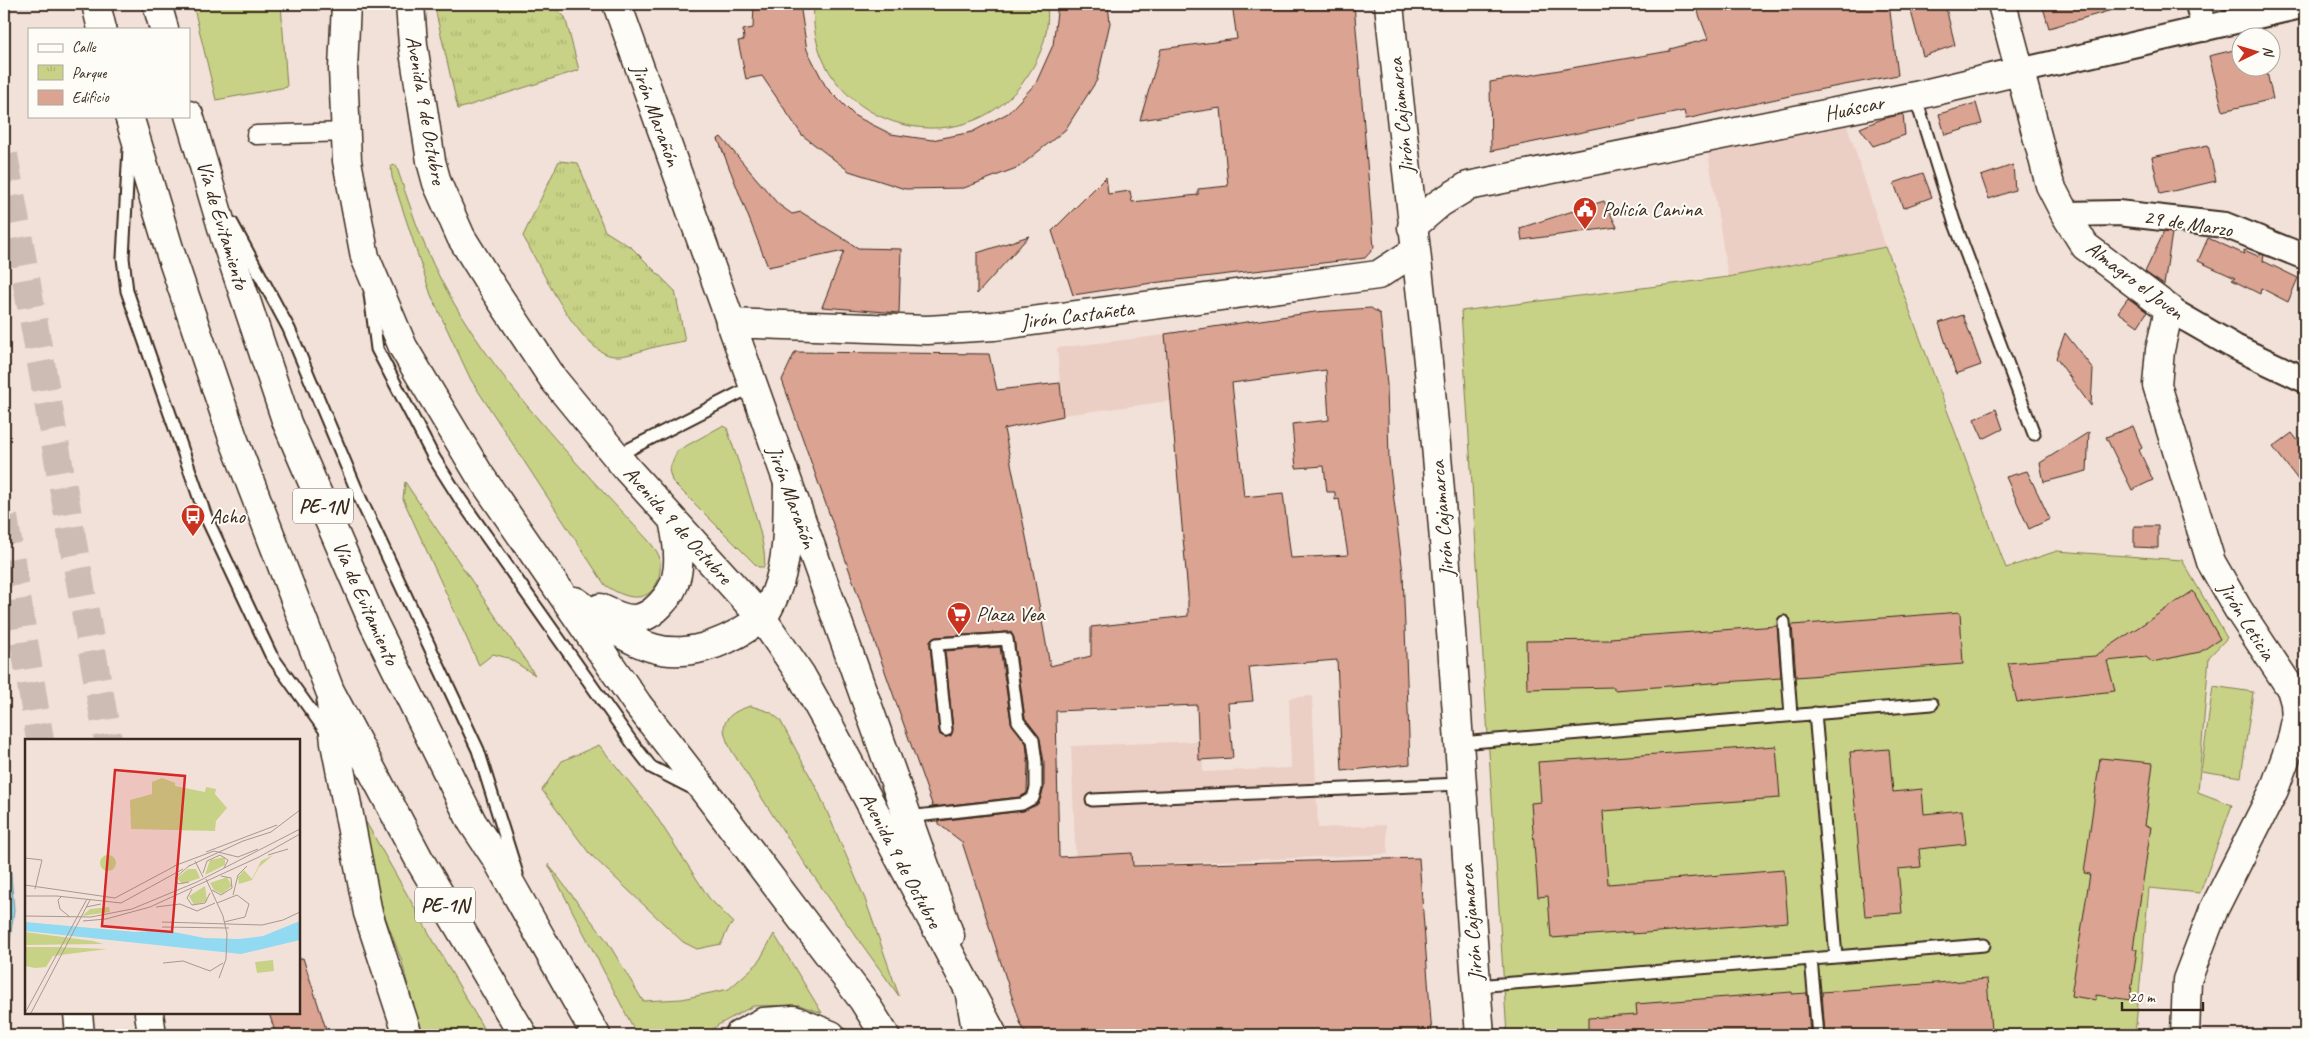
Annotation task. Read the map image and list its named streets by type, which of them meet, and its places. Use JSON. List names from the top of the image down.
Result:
{
  "streets": {
    "main road": [
      "Huáscar",
      "Avenida 9 de Octubre",
      "Jirón Marañón",
      "Jirón Cajamarca",
      "Vía de Evitamiento",
      "Almagro el Joven",
      "Jirón Castañeta",
      "PE-1N",
      "Jirón Leticia"
    ],
    "street": ["29 de Marzo"]
  },
  "crossings": [
    ["Huáscar", "Jirón Cajamarca"],
    ["Huáscar", "Almagro el Joven"],
    ["Huáscar", "Jirón Castañeta"],
    ["Avenida 9 de Octubre", "Jirón Marañón"],
    ["Jirón Marañón", "Jirón Castañeta"],
    ["Jirón Cajamarca", "Jirón Castañeta"],
    ["29 de Marzo", "Almagro el Joven"],
    ["Almagro el Joven", "Jirón Leticia"]
  ],
  "places": {
    "public building": ["Policía Canina"],
    "bus stop": ["Acho"],
    "supermarket": ["Plaza Vea"]
  },
  "legend": ["Calle", "Parque", "Edificio"],
  "scale_bar": "20 m",
  "north": "right"
}
